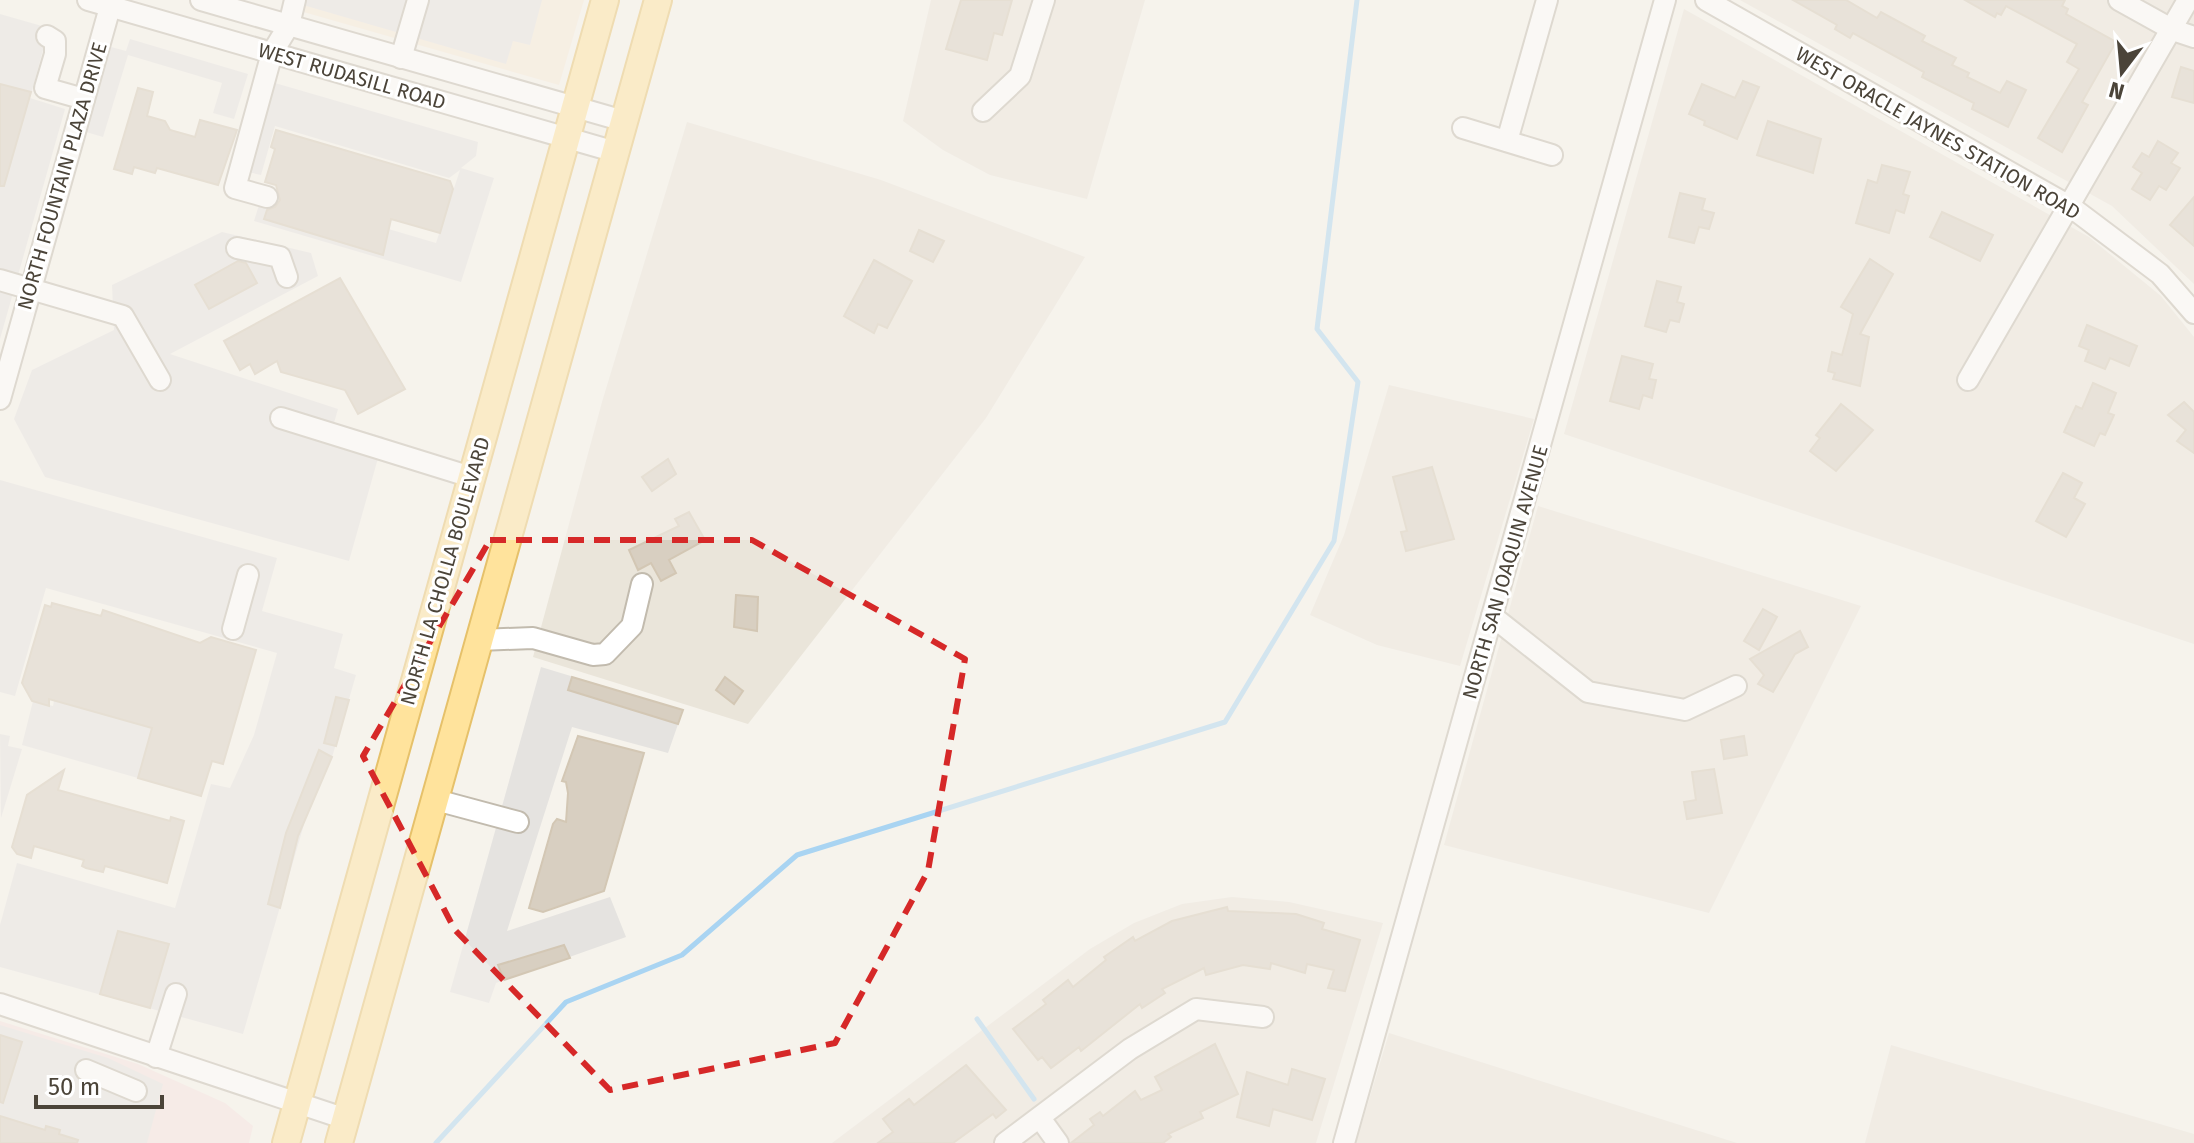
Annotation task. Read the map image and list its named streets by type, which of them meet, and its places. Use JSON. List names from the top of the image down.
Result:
{
  "streets": {
    "main road": ["NORTH LA CHOLLA BOULEVARD"],
    "street": [
      "WEST RUDASILL ROAD",
      "WEST ORACLE JAYNES STATION ROAD",
      "NORTH FOUNTAIN PLAZA DRIVE",
      "NORTH SAN JOAQUIN AVENUE"
    ]
  },
  "crossings": [
    ["WEST RUDASILL ROAD", "NORTH FOUNTAIN PLAZA DRIVE"],
    ["WEST RUDASILL ROAD", "NORTH LA CHOLLA BOULEVARD"]
  ],
  "scale_bar": "50 m",
  "north": "bottom"
}
